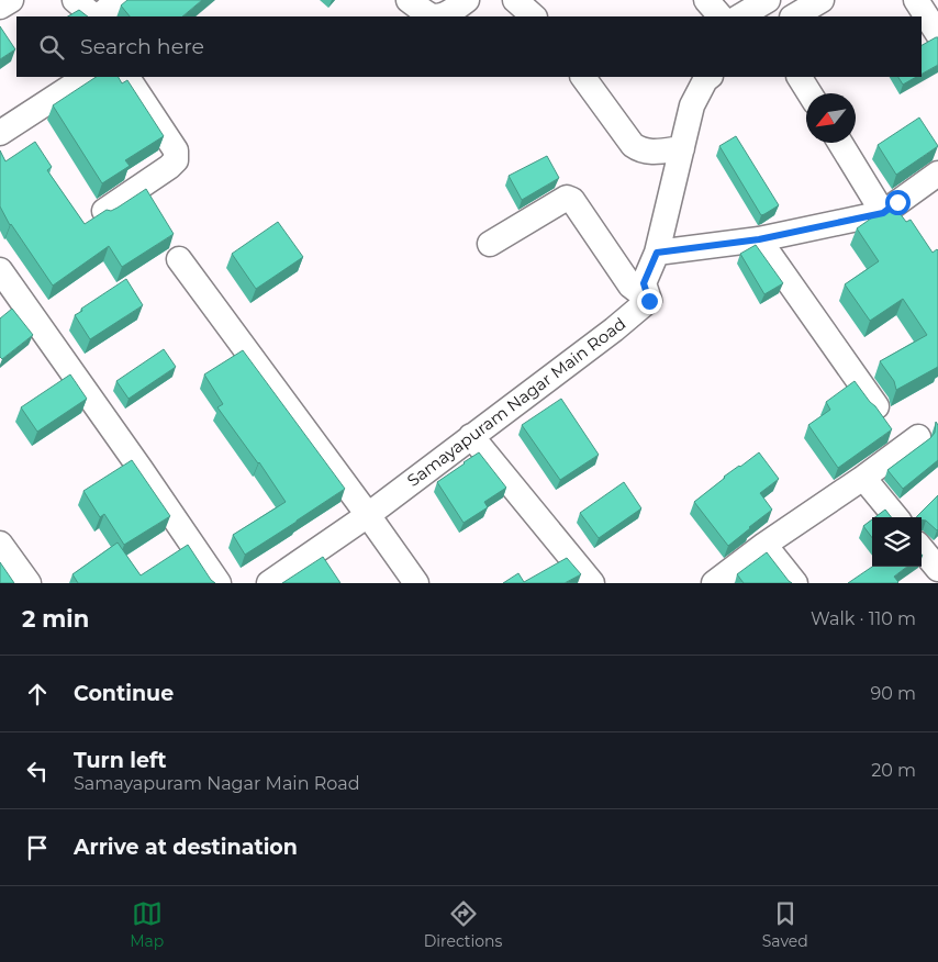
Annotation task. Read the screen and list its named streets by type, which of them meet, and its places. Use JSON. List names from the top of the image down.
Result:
{
  "streets": {
    "street": ["Samayapuram Nagar Main Road"]
  },
  "north": "bottom left",
  "page": {
    "search": "Search here",
    "heading": ["2 min", "Walk · 110 m"],
    "list": [
      ["Continue", "90 m"],
      ["Turn left", "Samayapuram Nagar Main Road", "20 m"],
      "Arrive at destination"
    ],
    "nav": ["Map", "Directions", "Saved"]
  }
}
